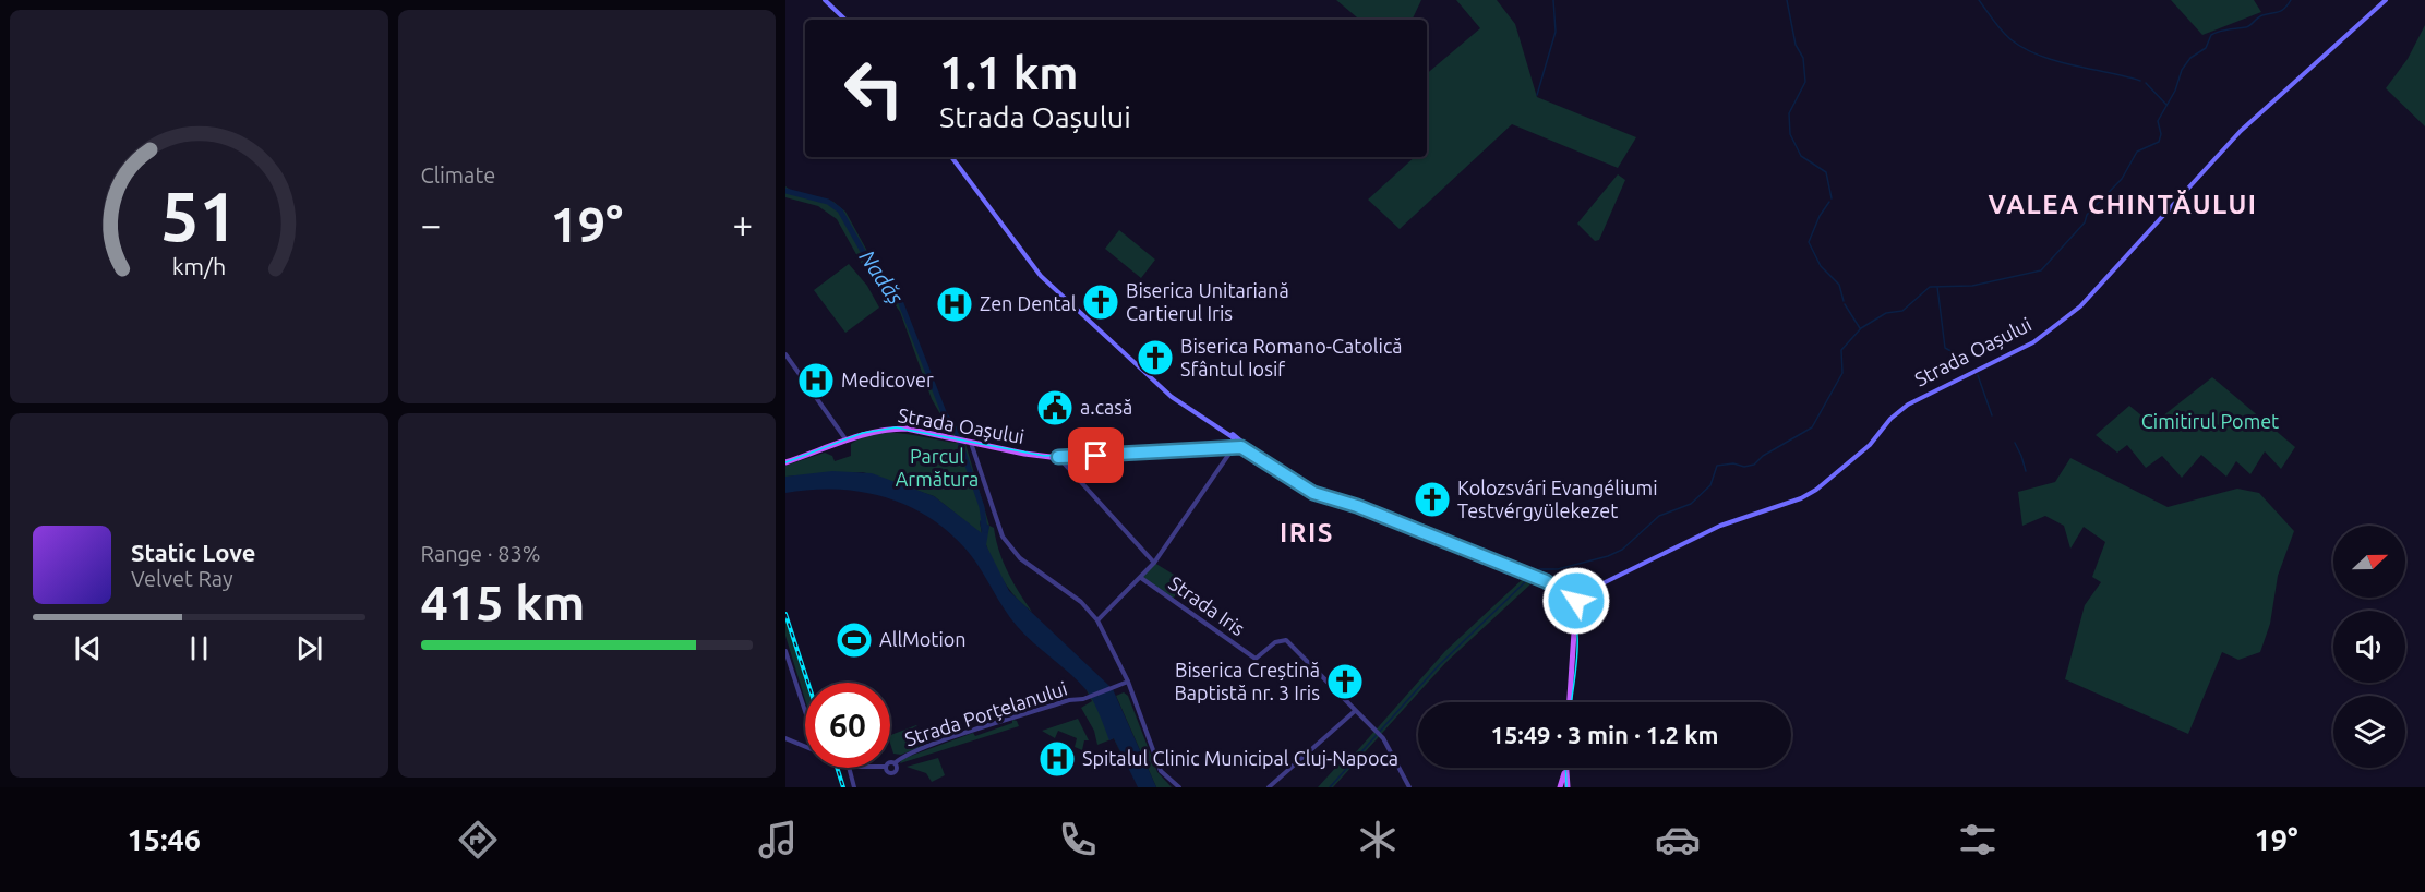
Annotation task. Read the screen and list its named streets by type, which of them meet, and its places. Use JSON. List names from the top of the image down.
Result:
{
  "streets": {
    "main road": ["Strada Oașului"],
    "street": ["Strada Iris", "Strada Porțelanului"]
  },
  "districts": ["VALEA CHINTĂULUI", "IRIS"],
  "water": ["Nadăș"],
  "parks": ["Cimitirul Pomet", "Parcul Armătura"],
  "places": {
    "church": [
      "Biserica Unitariană Cartierul Iris",
      "Biserica Romano-Catolică Sfântul Iosif",
      "Kolozsvári Evangéliumi Testvérgyülekezet",
      "Biserica Creștină Baptistă nr. 3 Iris"
    ],
    "hospital": ["Zen Dental", "Medicover", "Spitalul Clinic Municipal Cluj-Napoca"],
    "public building": ["a.casă"],
    "sports": ["AllMotion"]
  },
  "north": "right",
  "page": {
    "tile": [
      "Climate",
      ["Range · 83%", "415 km"]
    ],
    "turn": ["1.1 km", "Strada Oașului"],
    "heat": ["−", "19°", "+"],
    "song": ["Static Love", "Velvet Ray"],
    "limit": "60",
    "trip": "15:49 · 3 min · 1.2 km",
    "tabs": ["15:46", "19°"],
    "gauge": ["51", "km/h"]
  }
}
